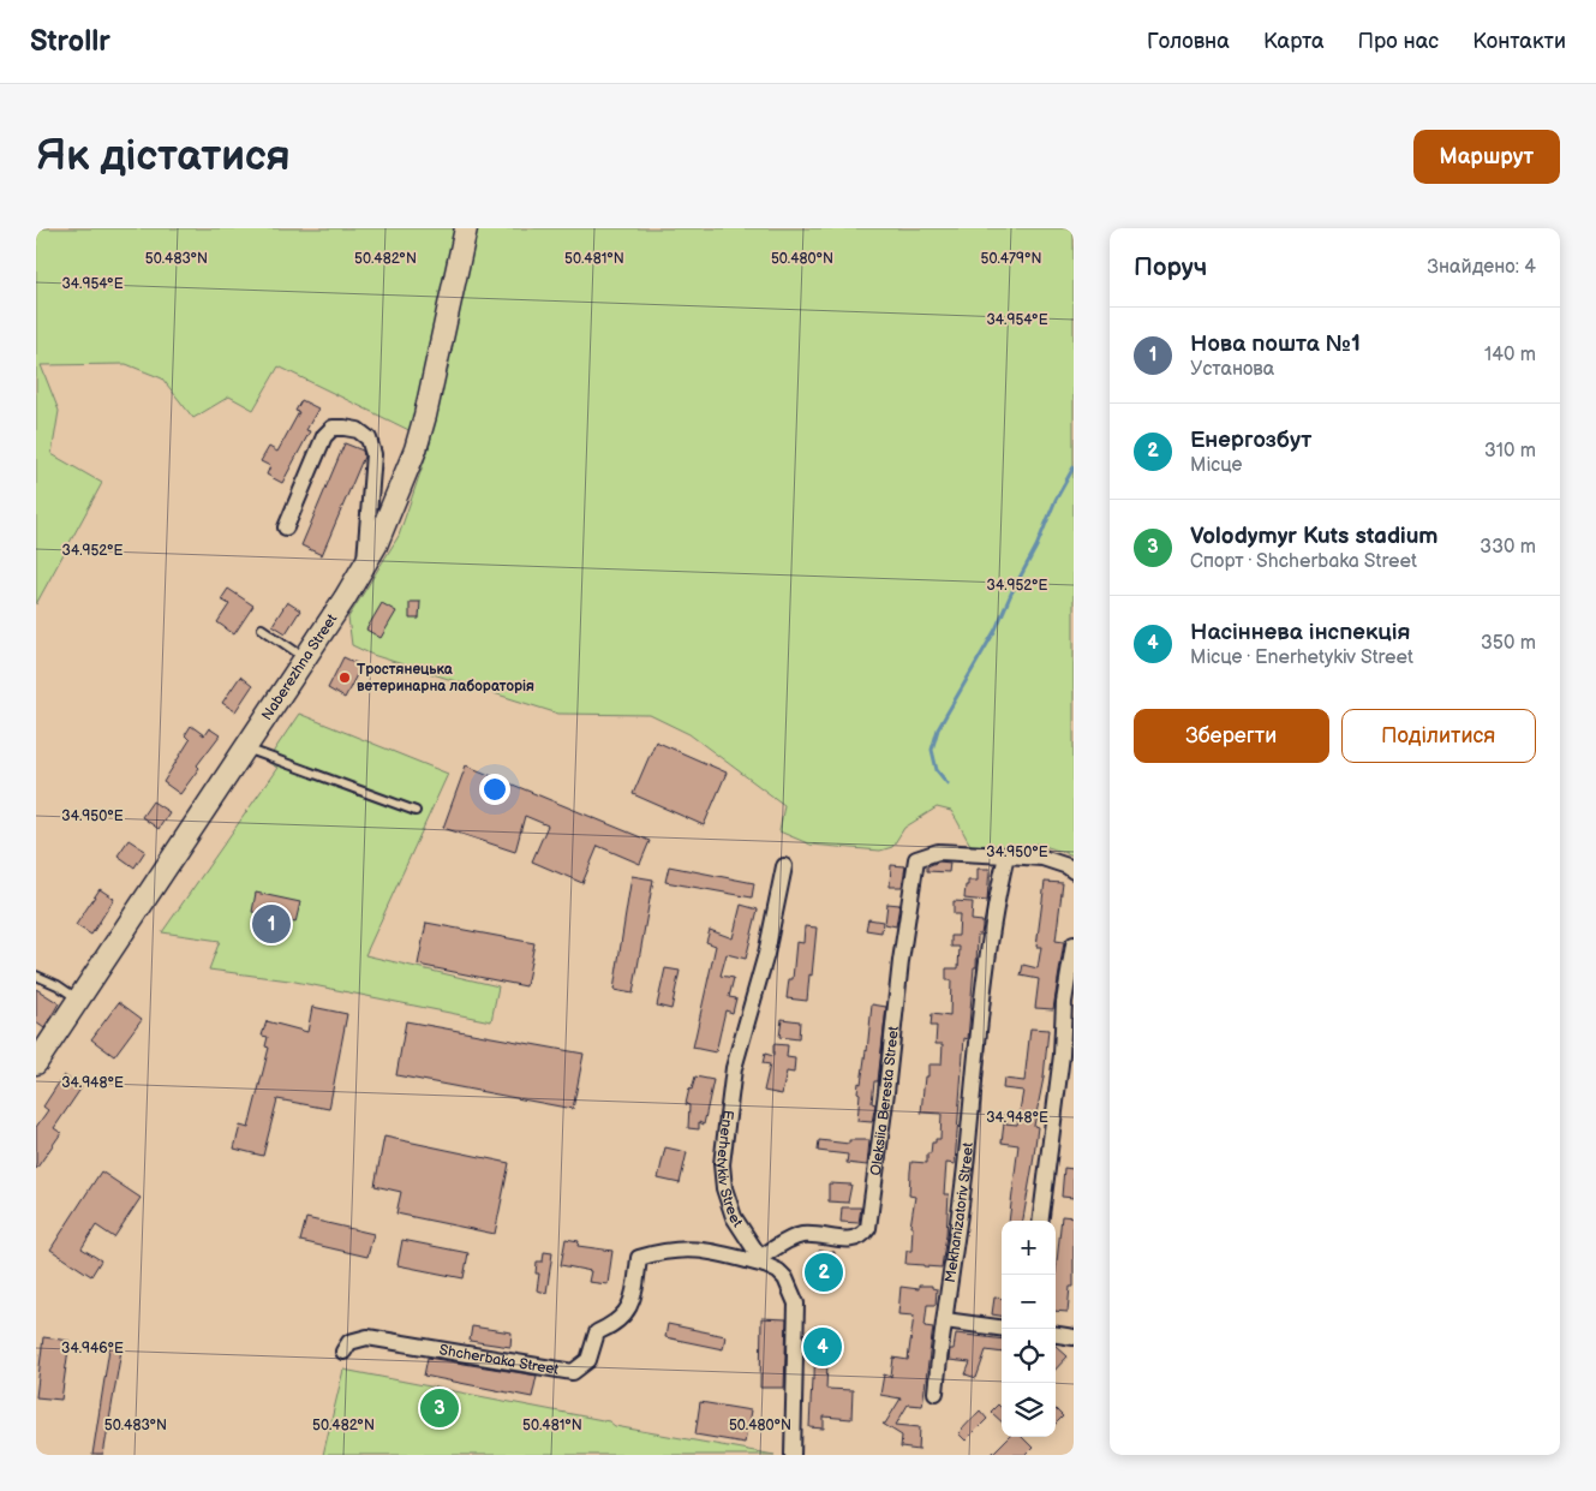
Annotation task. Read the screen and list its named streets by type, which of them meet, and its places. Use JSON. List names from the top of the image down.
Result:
{
  "streets": {
    "main road": ["Naberezhna Street"],
    "street": [
      "Oleksiia Beresta Street",
      "Enerhetykiv Street",
      "Mekhanizatoriv Street",
      "Shcherbaka Street"
    ]
  },
  "crossings": [
    ["Oleksiia Beresta Street", "Enerhetykiv Street"],
    ["Oleksiia Beresta Street", "Mekhanizatoriv Street"],
    ["Oleksiia Beresta Street", "Shcherbaka Street"],
    ["Enerhetykiv Street", "Shcherbaka Street"]
  ],
  "places": ["Тростянецька ветеринарна лабораторія"],
  "page": {
    "header": "Strollr",
    "nav": [
      "Головна",
      "Карта",
      "Про нас",
      "Контакти"
    ],
    "buttons": [
      "Маршрут",
      ["Зберегти", "Поділитися"]
    ],
    "title": "Як дістатися",
    "heading": ["Поруч", "Знайдено: 4"],
    "list": [
      {
        "mark": "1",
        "name": "Нова пошта №1",
        "note": "Установа",
        "value": "140 m"
      },
      {
        "mark": "2",
        "name": "Енергозбут",
        "note": "Місце",
        "value": "310 m"
      },
      {
        "mark": "3",
        "name": "Volodymyr Kuts stadium",
        "note": "Спорт · Shcherbaka Street",
        "value": "330 m"
      },
      {
        "mark": "4",
        "name": "Насіннева інспекція",
        "note": "Місце · Enerhetykiv Street",
        "value": "350 m"
      }
    ],
    "pins": [
      "1",
      "2",
      "4",
      "3"
    ],
    "map_buttons": ["+", "−"]
  },
  "coordinates": [
    "50.483°N",
    "50.482°N",
    "50.481°N",
    "50.480°N",
    "50.479°N",
    "34.954°E",
    "34.952°E",
    "34.950°E",
    "34.948°E",
    "34.946°E"
  ]
}
